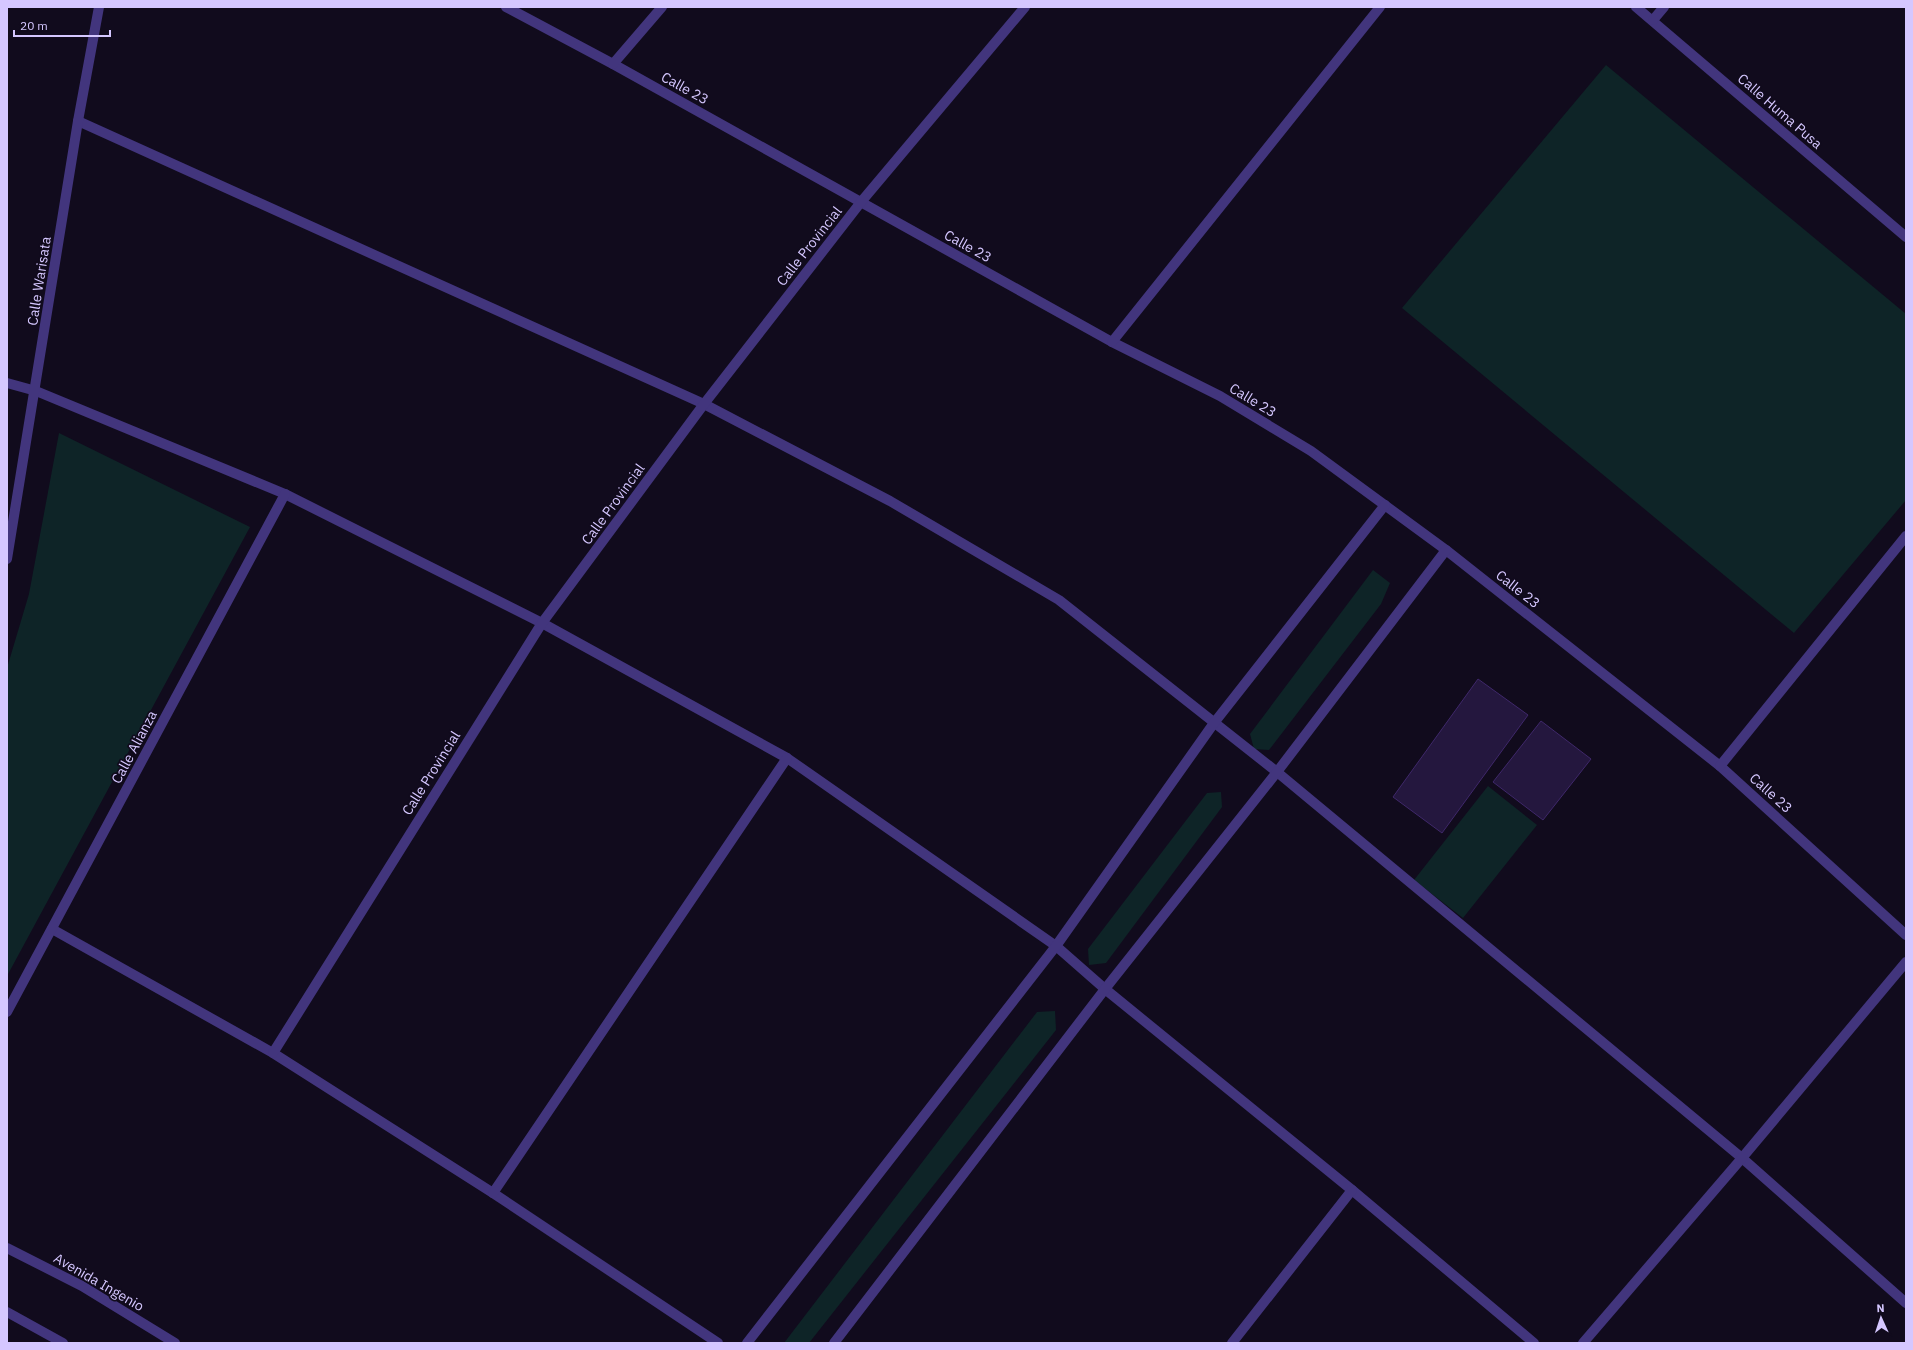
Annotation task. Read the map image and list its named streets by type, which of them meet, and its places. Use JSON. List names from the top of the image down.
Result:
{
  "streets": {
    "street": [
      "Calle 23",
      "Calle Huma Pusa",
      "Calle Provincial",
      "Calle Warisata",
      "Calle Alianza",
      "Avenida Ingenio"
    ]
  },
  "crossings": [
    ["Calle 23", "Calle Provincial"]
  ],
  "scale_bar": "20 m",
  "north": "top"
}
